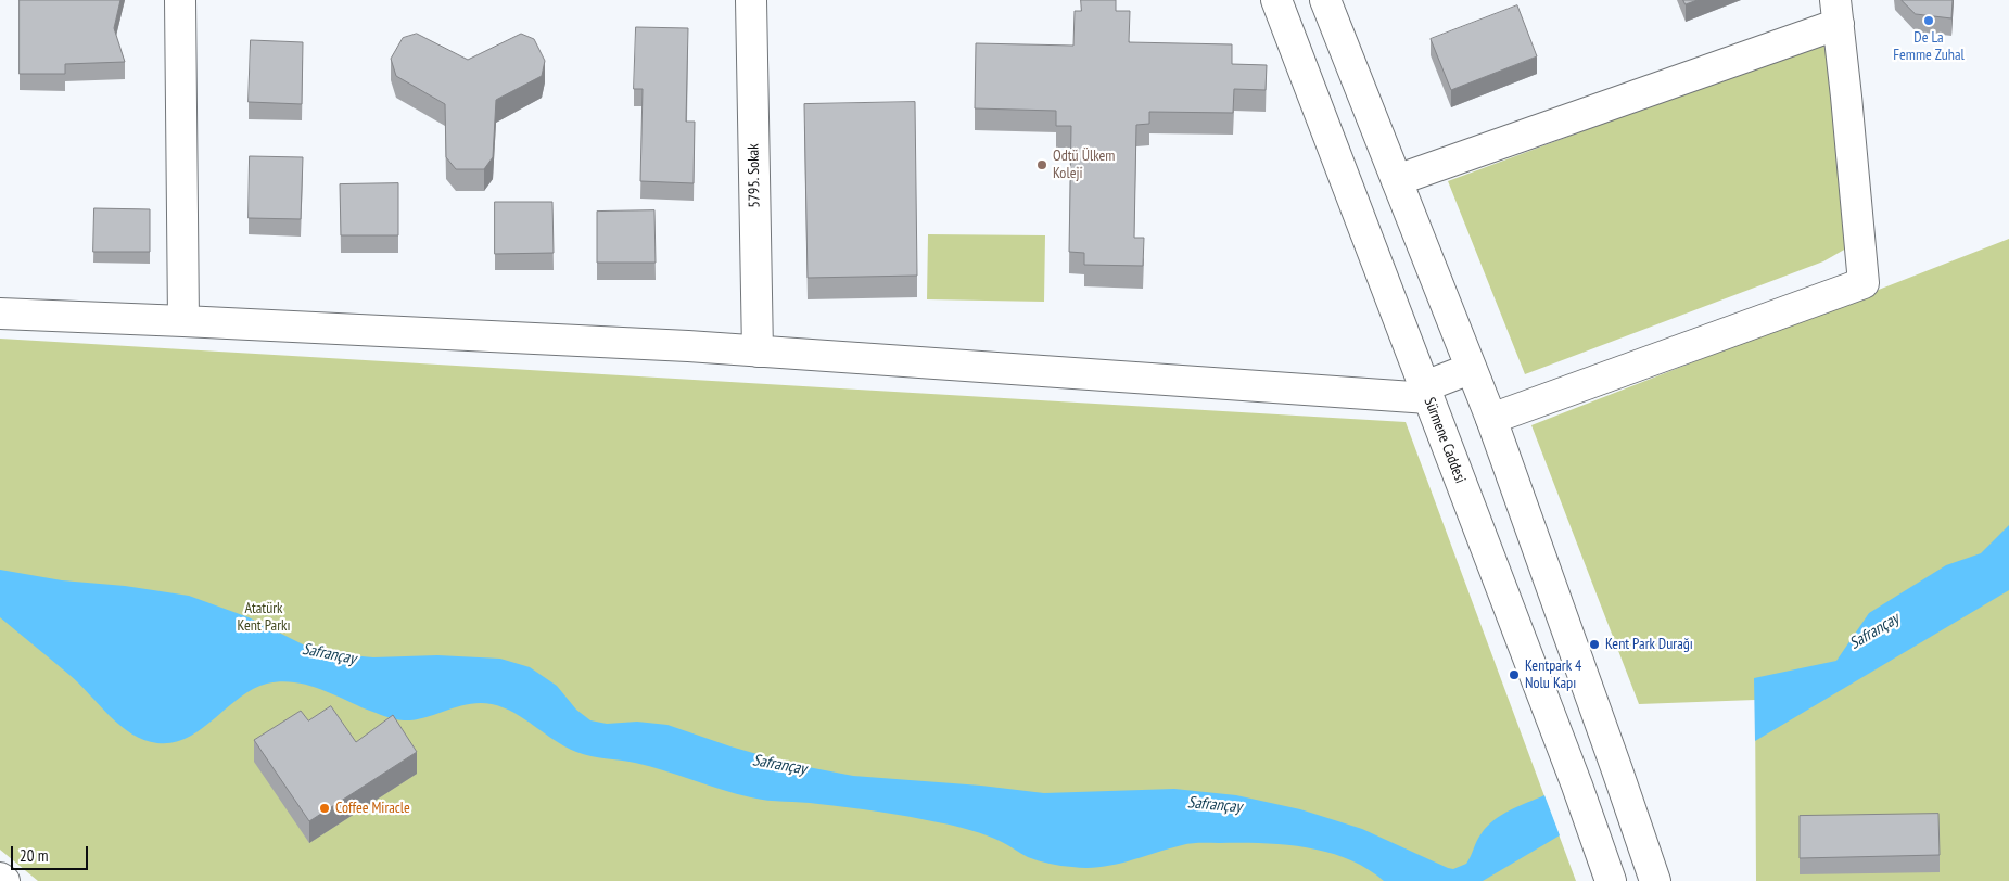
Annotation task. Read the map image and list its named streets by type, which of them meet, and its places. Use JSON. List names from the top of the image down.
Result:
{
  "streets": {
    "street": ["5795. Sokak", "Sürmene Caddesi"]
  },
  "water": ["Safrançay"],
  "parks": ["Atatürk Kent Parkı"],
  "places": [
    "De La Femme Zuhal",
    "Odtü Ülkem Koleji",
    "Kent Park Durağı",
    "Kentpark 4 Nolu Kapı",
    "Coffee Miracle"
  ],
  "scale_bar": "20 m"
}
